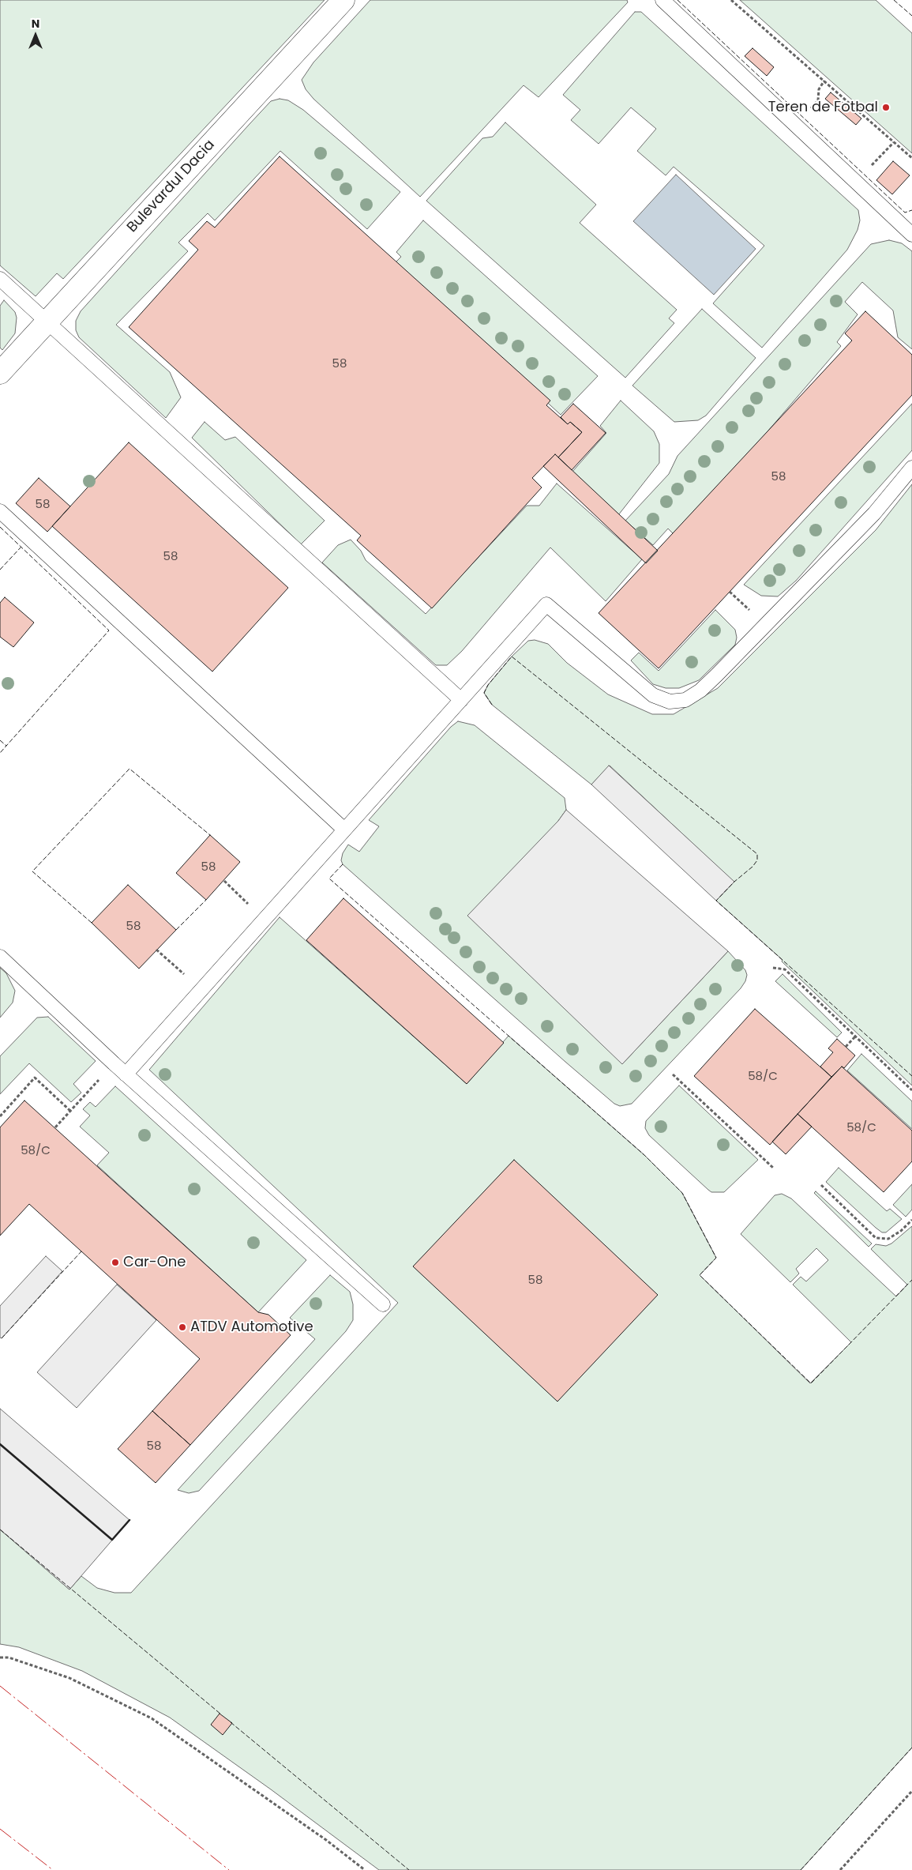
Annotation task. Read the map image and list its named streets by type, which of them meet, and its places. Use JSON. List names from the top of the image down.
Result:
{
  "streets": {
    "street": ["Bulevardul Dacia"]
  },
  "places": ["Teren de Fotbal", "Car-One", "ATDV Automotive"],
  "house_numbers": [
    "58",
    "58",
    "58",
    "58",
    "58",
    "58",
    "58/C",
    "58/C",
    "58/C",
    "58",
    "58"
  ],
  "north": "top"
}
